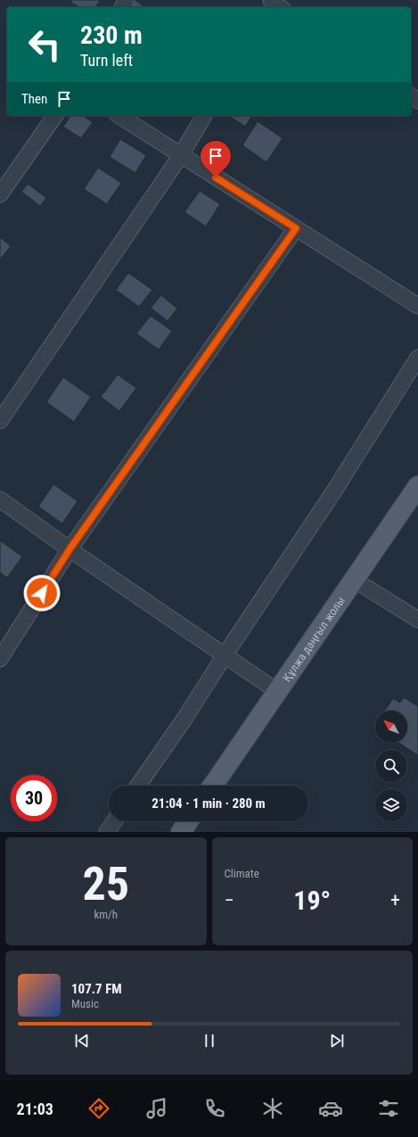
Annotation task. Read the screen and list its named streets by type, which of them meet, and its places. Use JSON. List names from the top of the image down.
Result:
{
  "streets": {
    "main road": ["Құлжа даңғыл жолы"]
  },
  "north": "top left",
  "page": {
    "turn": ["230 m", "Turn left"],
    "then": "Then",
    "limit": "30",
    "trip": "21:04 · 1 min · 280 m",
    "tile": [
      ["25", "km/h"],
      "Climate"
    ],
    "heat": ["−", "19°", "+"],
    "song": ["107.7 FM", "Music"],
    "tabs": "21:03"
  }
}
